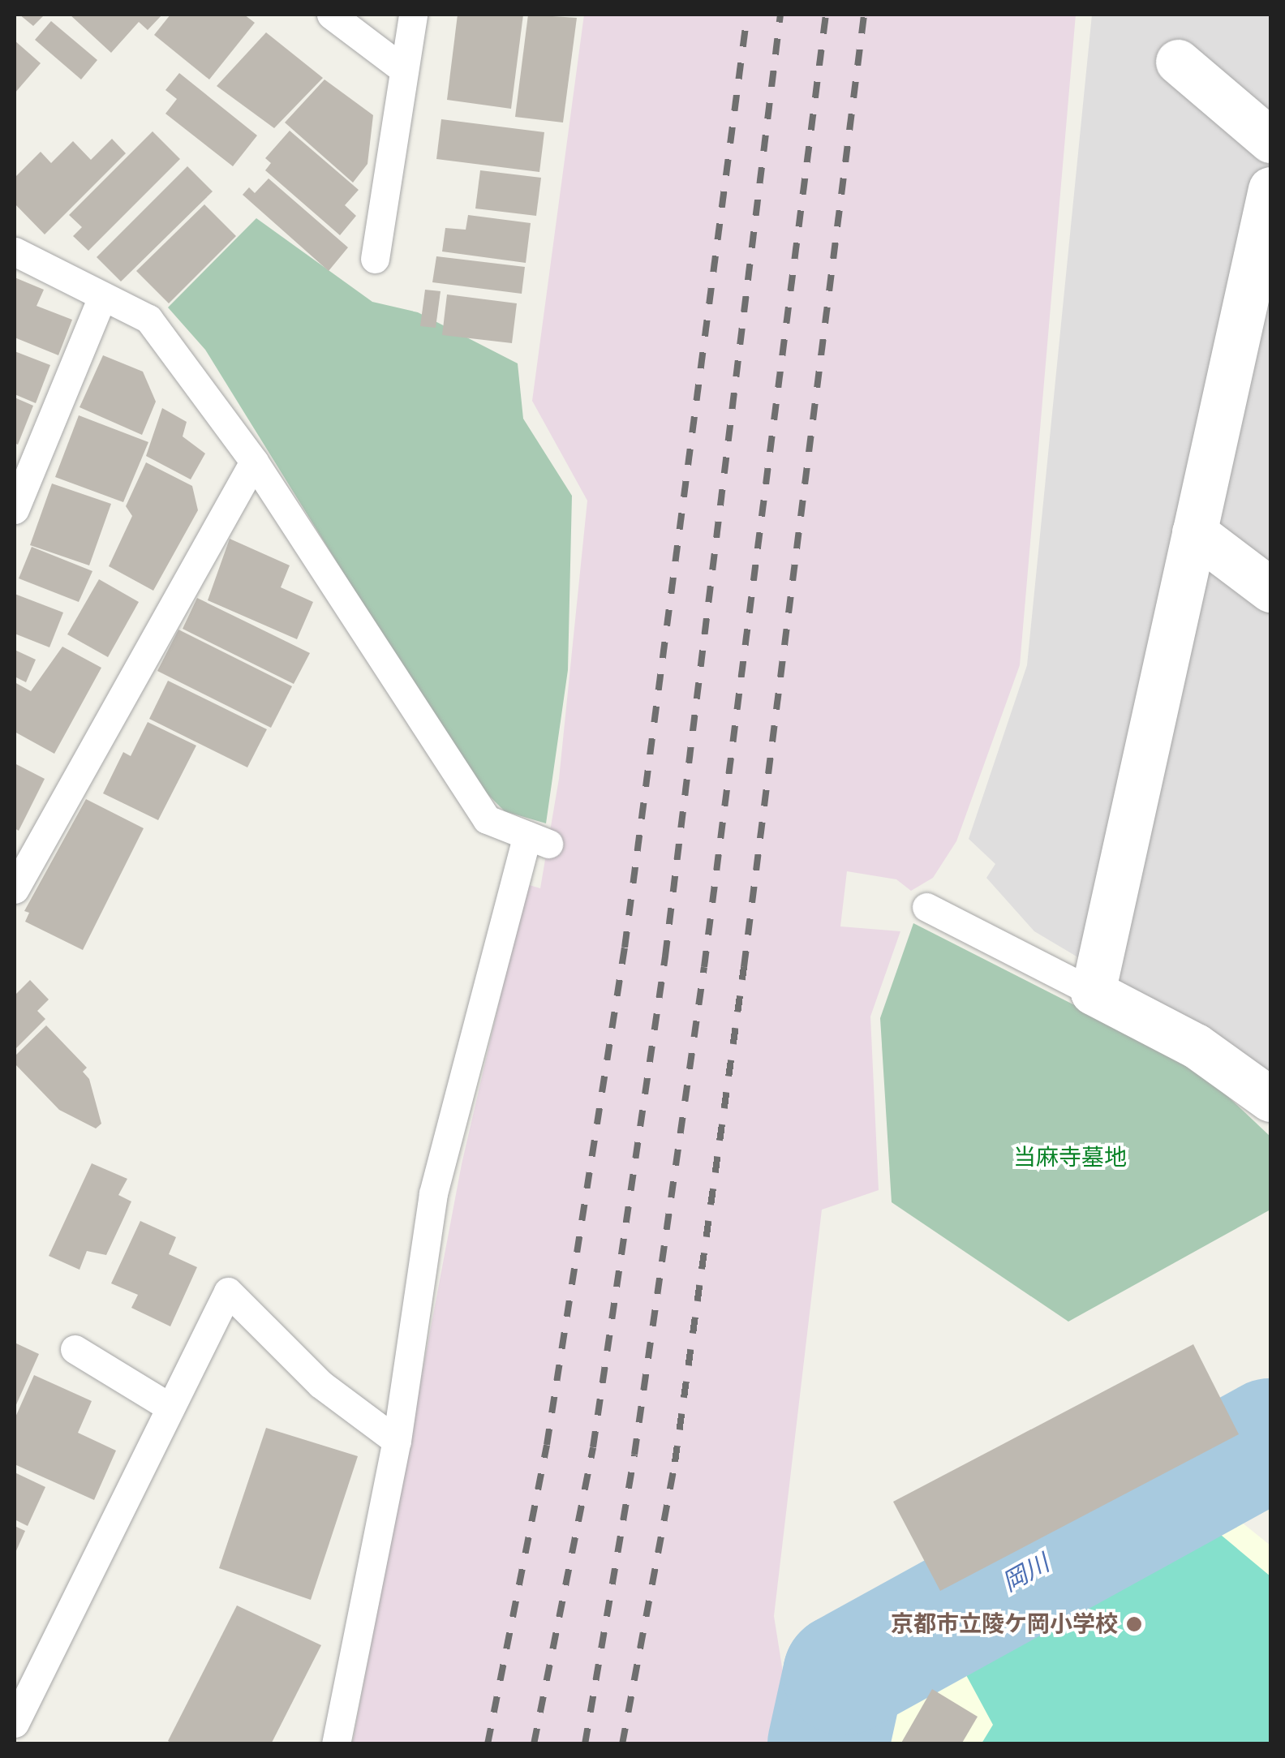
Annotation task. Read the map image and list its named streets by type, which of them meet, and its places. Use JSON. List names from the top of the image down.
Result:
{
  "water": ["岡川"],
  "parks": ["当麻寺墓地"],
  "places": ["京都市立陵ケ岡小学校"]
}
